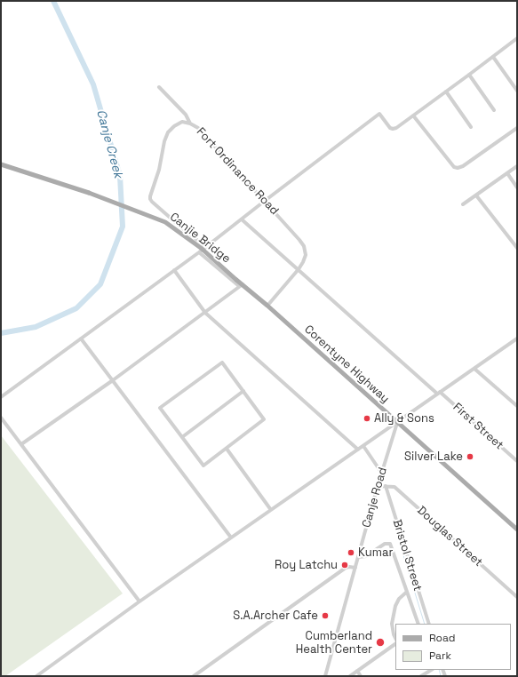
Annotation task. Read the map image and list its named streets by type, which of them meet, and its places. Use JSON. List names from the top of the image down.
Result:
{
  "streets": {
    "main road": ["Canjie Bridge", "Corentyne Highway"],
    "street": [
      "Fort Ordinance Road",
      "First Street",
      "Canje Road",
      "Douglas Street",
      "Bristol Street"
    ]
  },
  "crossings": [
    ["Fort Ordinance Road", "Corentyne Highway"],
    ["Fort Ordinance Road", "First Street"],
    ["Canjie Bridge", "Corentyne Highway"],
    ["Corentyne Highway", "Canje Road"],
    ["Canje Road", "Douglas Street"],
    ["Douglas Street", "Bristol Street"]
  ],
  "water": ["Canje Creek"],
  "places": [
    "Ally & Sons",
    "Silver Lake",
    "Kumar",
    "Roy Latchu",
    "S.A.Archer Cafe",
    "Cumberland Health Center"
  ],
  "legend": ["Road", "Park"]
}
